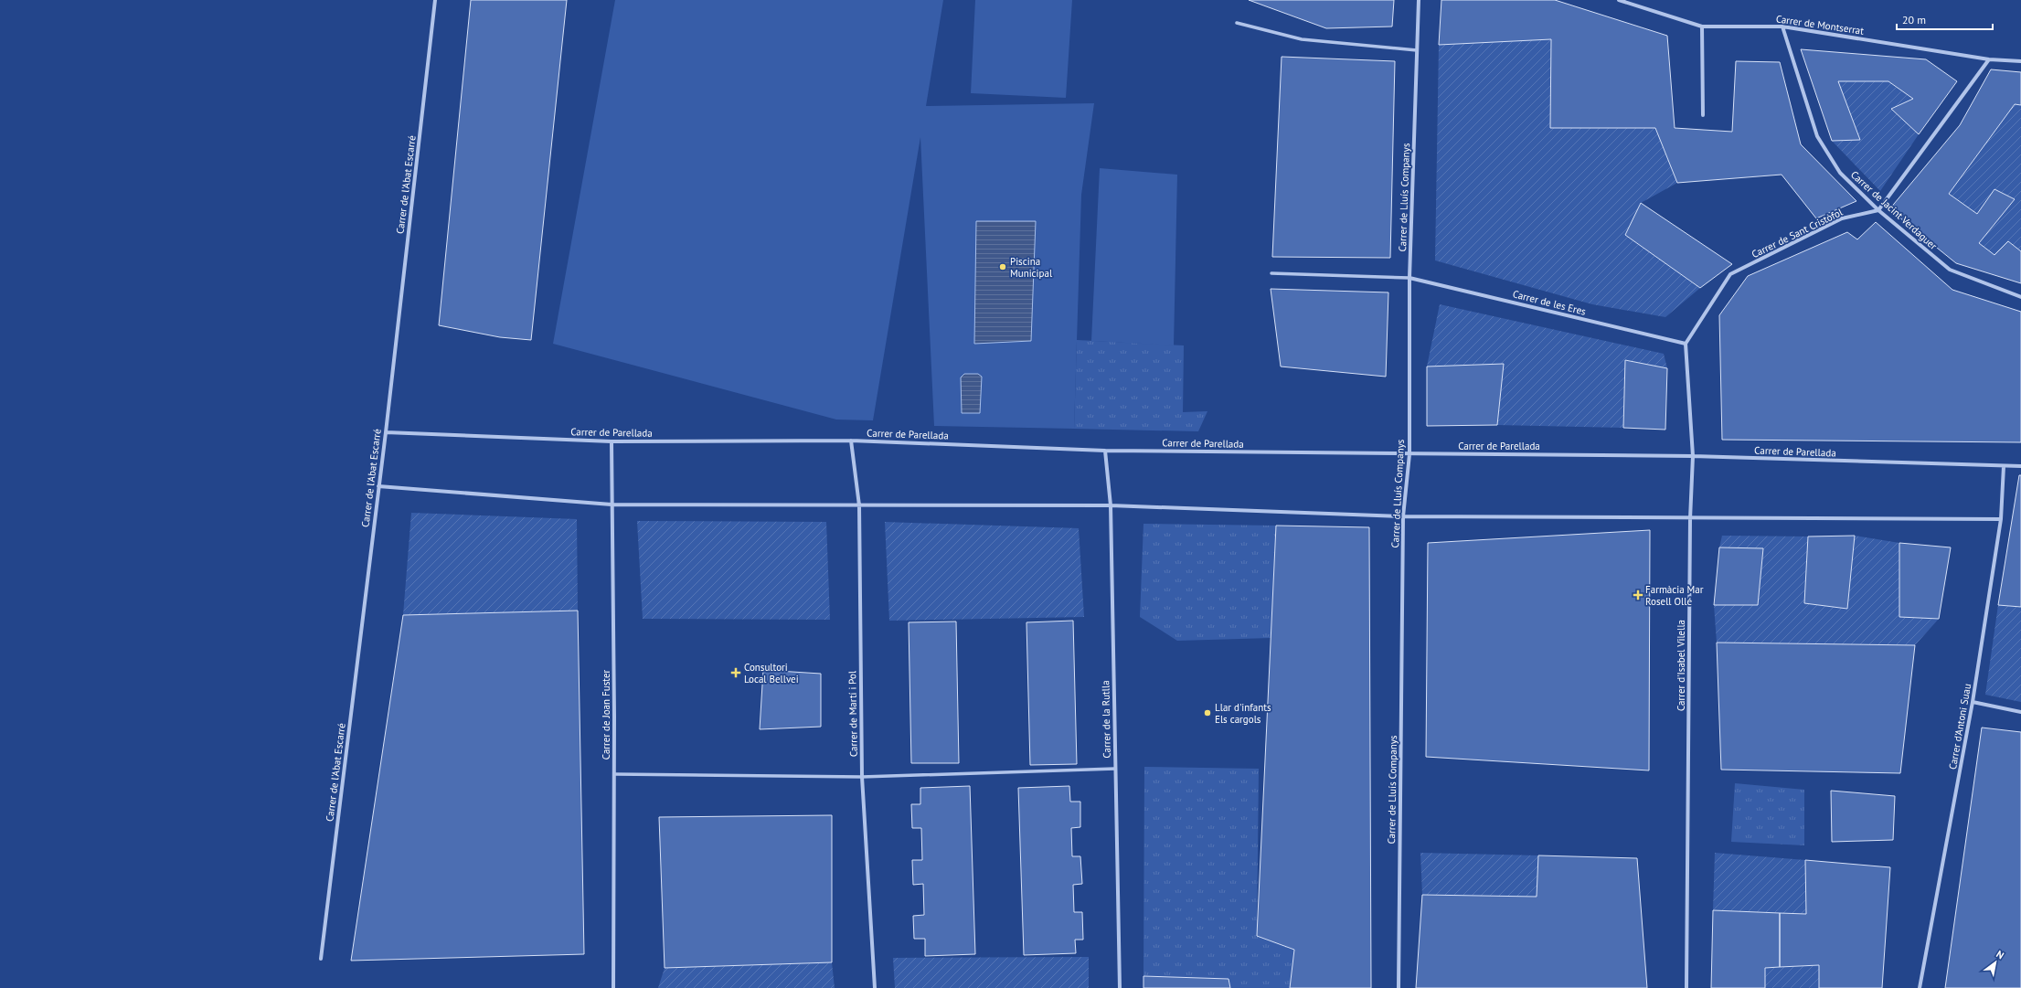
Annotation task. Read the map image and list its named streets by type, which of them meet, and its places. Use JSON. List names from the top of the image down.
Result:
{
  "streets": {
    "street": [
      "Carrer de Montserrat",
      "Carrer de l'Abat Escarré",
      "Carrer de Lluís Companys",
      "Carrer de Jacint Verdaguer",
      "Carrer de Sant Cristòfol",
      "Carrer de les Eres",
      "Carrer de Parellada",
      "Carrer d'Isabel Vilella",
      "Carrer de Martí i Pol",
      "Carrer de Joan Fuster",
      "Carrer de la Rutlla",
      "Carrer d'Antoni Suau"
    ]
  },
  "crossings": [
    ["Carrer de Montserrat", "Carrer de Jacint Verdaguer"],
    ["Carrer de l'Abat Escarré", "Carrer de Parellada"],
    ["Carrer de Lluís Companys", "Carrer de les Eres"],
    ["Carrer de Lluís Companys", "Carrer de Parellada"],
    ["Carrer de Jacint Verdaguer", "Carrer de Sant Cristòfol"],
    ["Carrer de Sant Cristòfol", "Carrer de les Eres"],
    ["Carrer de Sant Cristòfol", "Carrer d'Isabel Vilella"],
    ["Carrer de les Eres", "Carrer d'Isabel Vilella"],
    ["Carrer de Parellada", "Carrer d'Isabel Vilella"],
    ["Carrer de Parellada", "Carrer de Martí i Pol"],
    ["Carrer de Parellada", "Carrer de Joan Fuster"],
    ["Carrer de Parellada", "Carrer de la Rutlla"],
    ["Carrer de Parellada", "Carrer d'Antoni Suau"]
  ],
  "places": {
    "other": ["Piscina Municipal", "Llar d'infants Els cargols"],
    "health": ["Farmàcia Mar Rosell Ollé", "Consultori Local Bellvei"]
  },
  "scale_bar": "20 m",
  "north": "top right"
}
